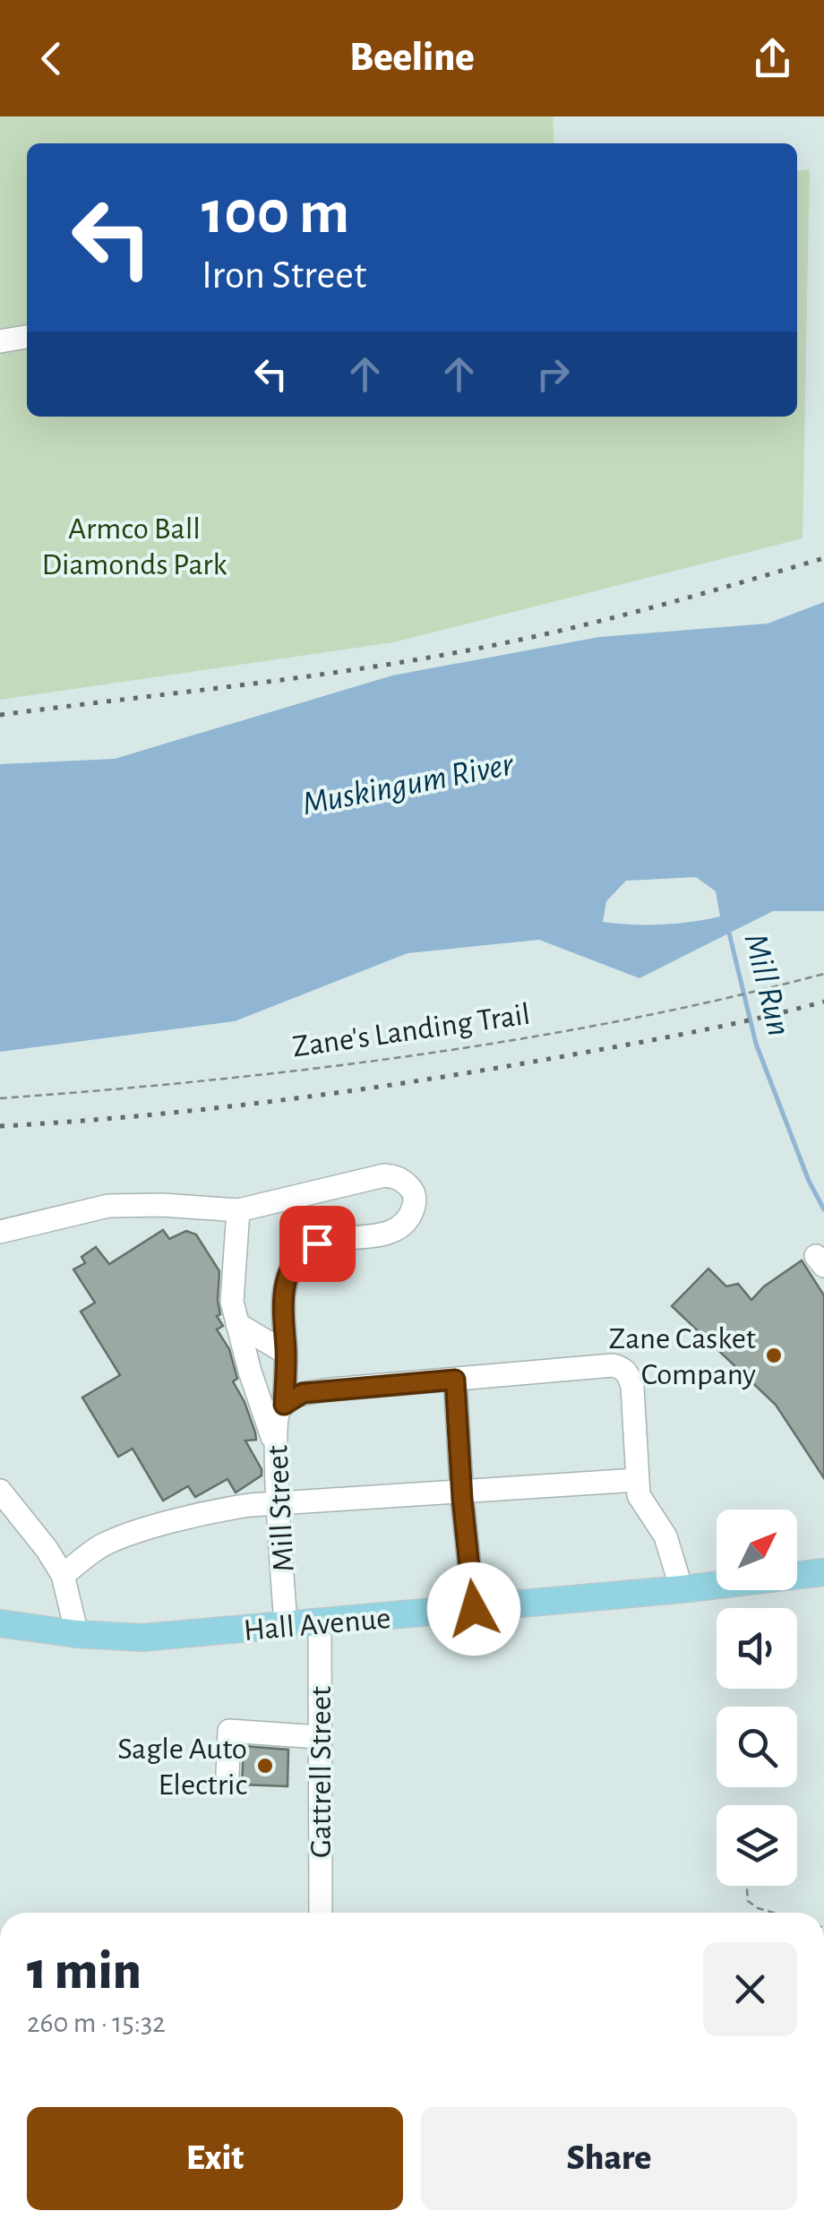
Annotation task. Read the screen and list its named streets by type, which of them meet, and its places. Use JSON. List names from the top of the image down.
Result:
{
  "streets": {
    "main road": ["Hall Avenue"],
    "street": ["Mill Street", "Gattrell Street"],
    "path": ["Zane's Landing Trail"]
  },
  "crossings": [
    ["Mill Street", "Hall Avenue"],
    ["Hall Avenue", "Gattrell Street"]
  ],
  "water": ["Muskingum River", "Mill Run"],
  "parks": ["Armco Ball Diamonds Park"],
  "places": ["Zane Casket Company", "Sagle Auto Electric"],
  "north": "top right",
  "page": {
    "header": "Beeline",
    "turn": ["100 m", "Iron Street"],
    "heading": ["1 min", "260 m · 15:32"],
    "buttons": ["Exit", "Share"]
  }
}
